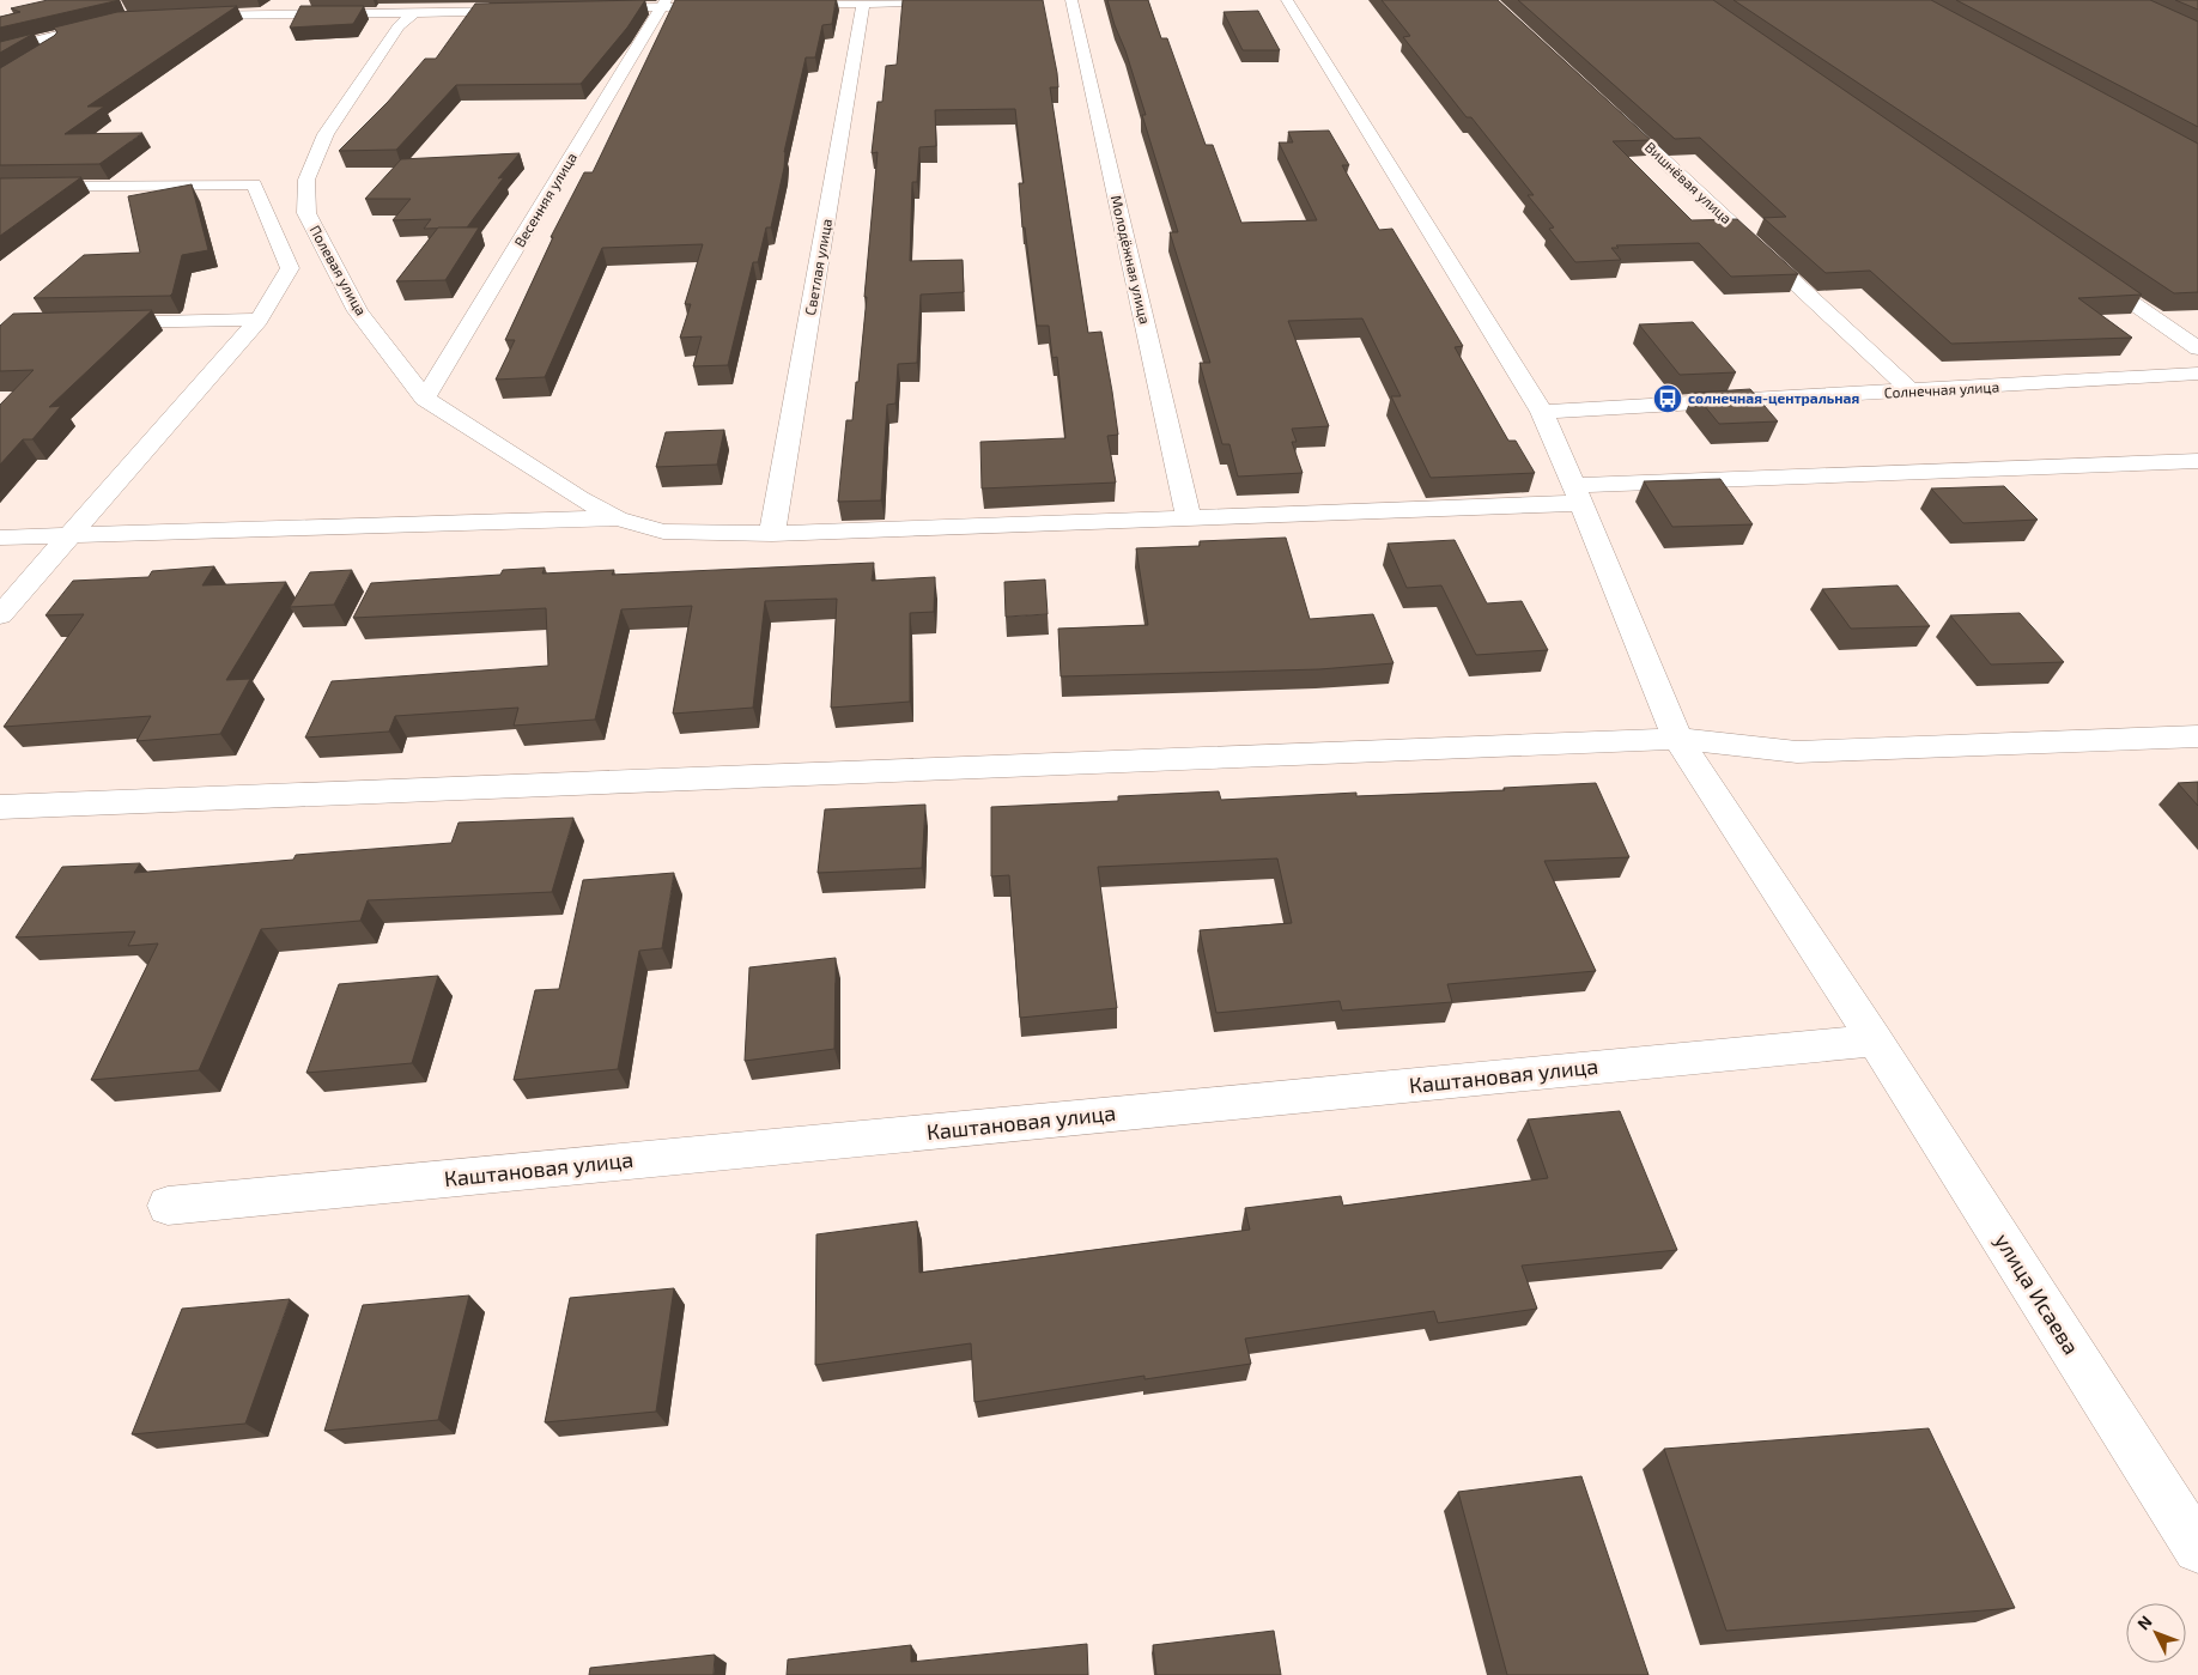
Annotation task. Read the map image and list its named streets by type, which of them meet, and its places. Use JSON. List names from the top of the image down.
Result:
{
  "streets": {
    "street": [
      "Вишнёвая улица",
      "Весенняя улица",
      "Молодёжная улица",
      "Светлая улица",
      "Полевая улица",
      "Солнечная улица",
      "Каштановая улица",
      "улица Исаева"
    ]
  },
  "crossings": [
    ["Вишнёвая улица", "Солнечная улица"],
    ["Весенняя улица", "Полевая улица"],
    ["Солнечная улица", "улица Исаева"],
    ["Каштановая улица", "улица Исаева"]
  ],
  "places": {
    "bus stop": ["солнечная-центральная"]
  },
  "north": "top left"
}
